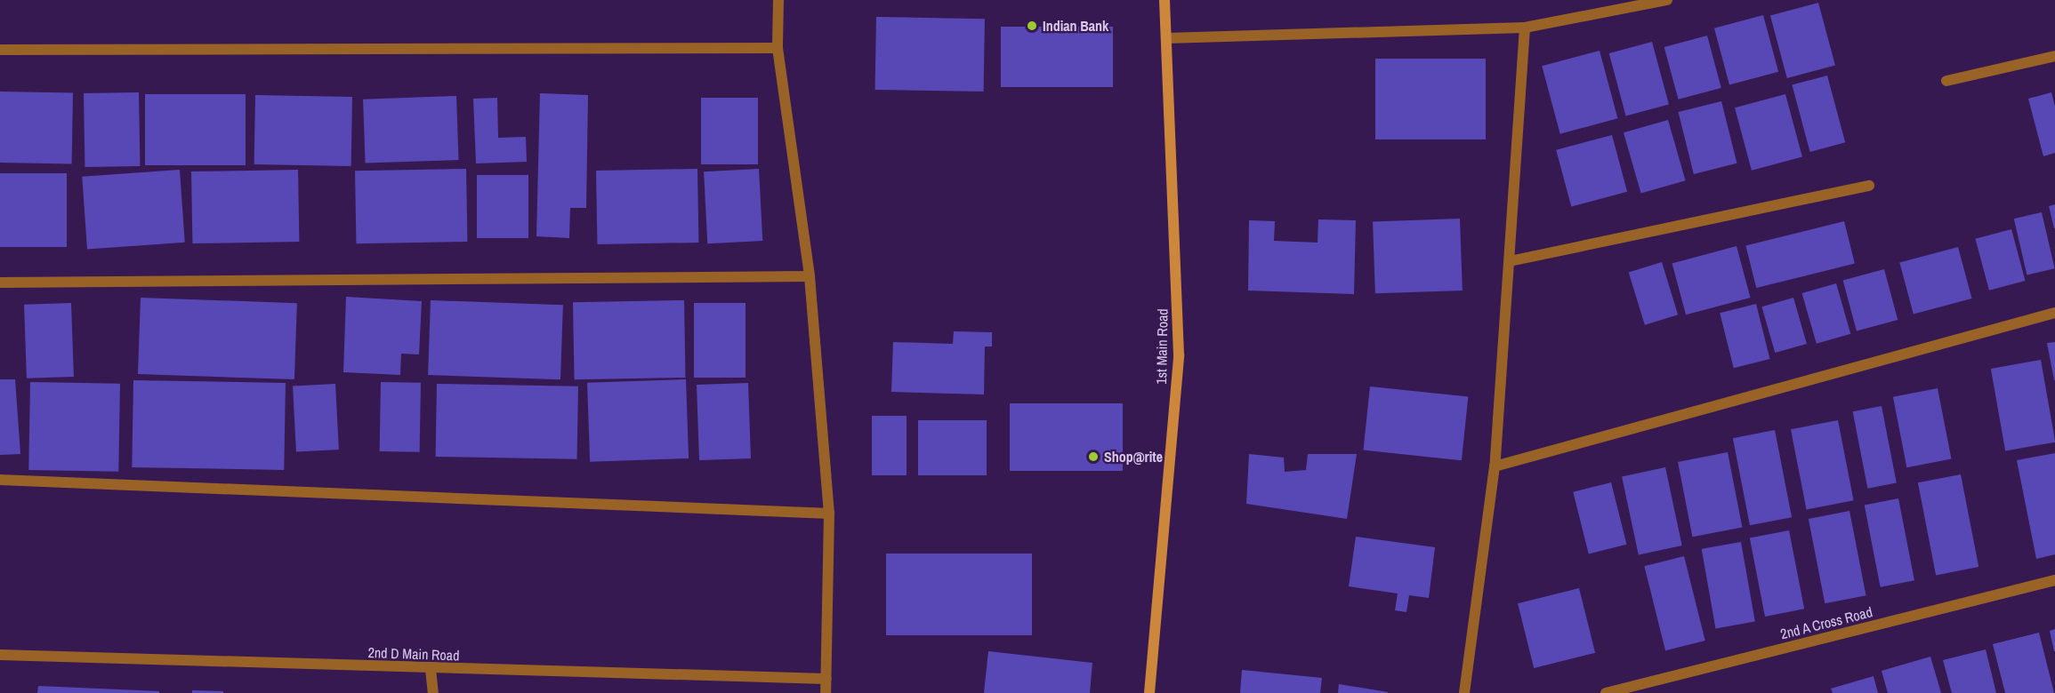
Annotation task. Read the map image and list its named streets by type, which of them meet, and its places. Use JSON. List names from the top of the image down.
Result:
{
  "streets": {
    "main road": ["1st Main Road"],
    "street": ["2nd A Cross Road", "2nd D Main Road"]
  },
  "places": ["Indian Bank", "Shop@rite"]
}
